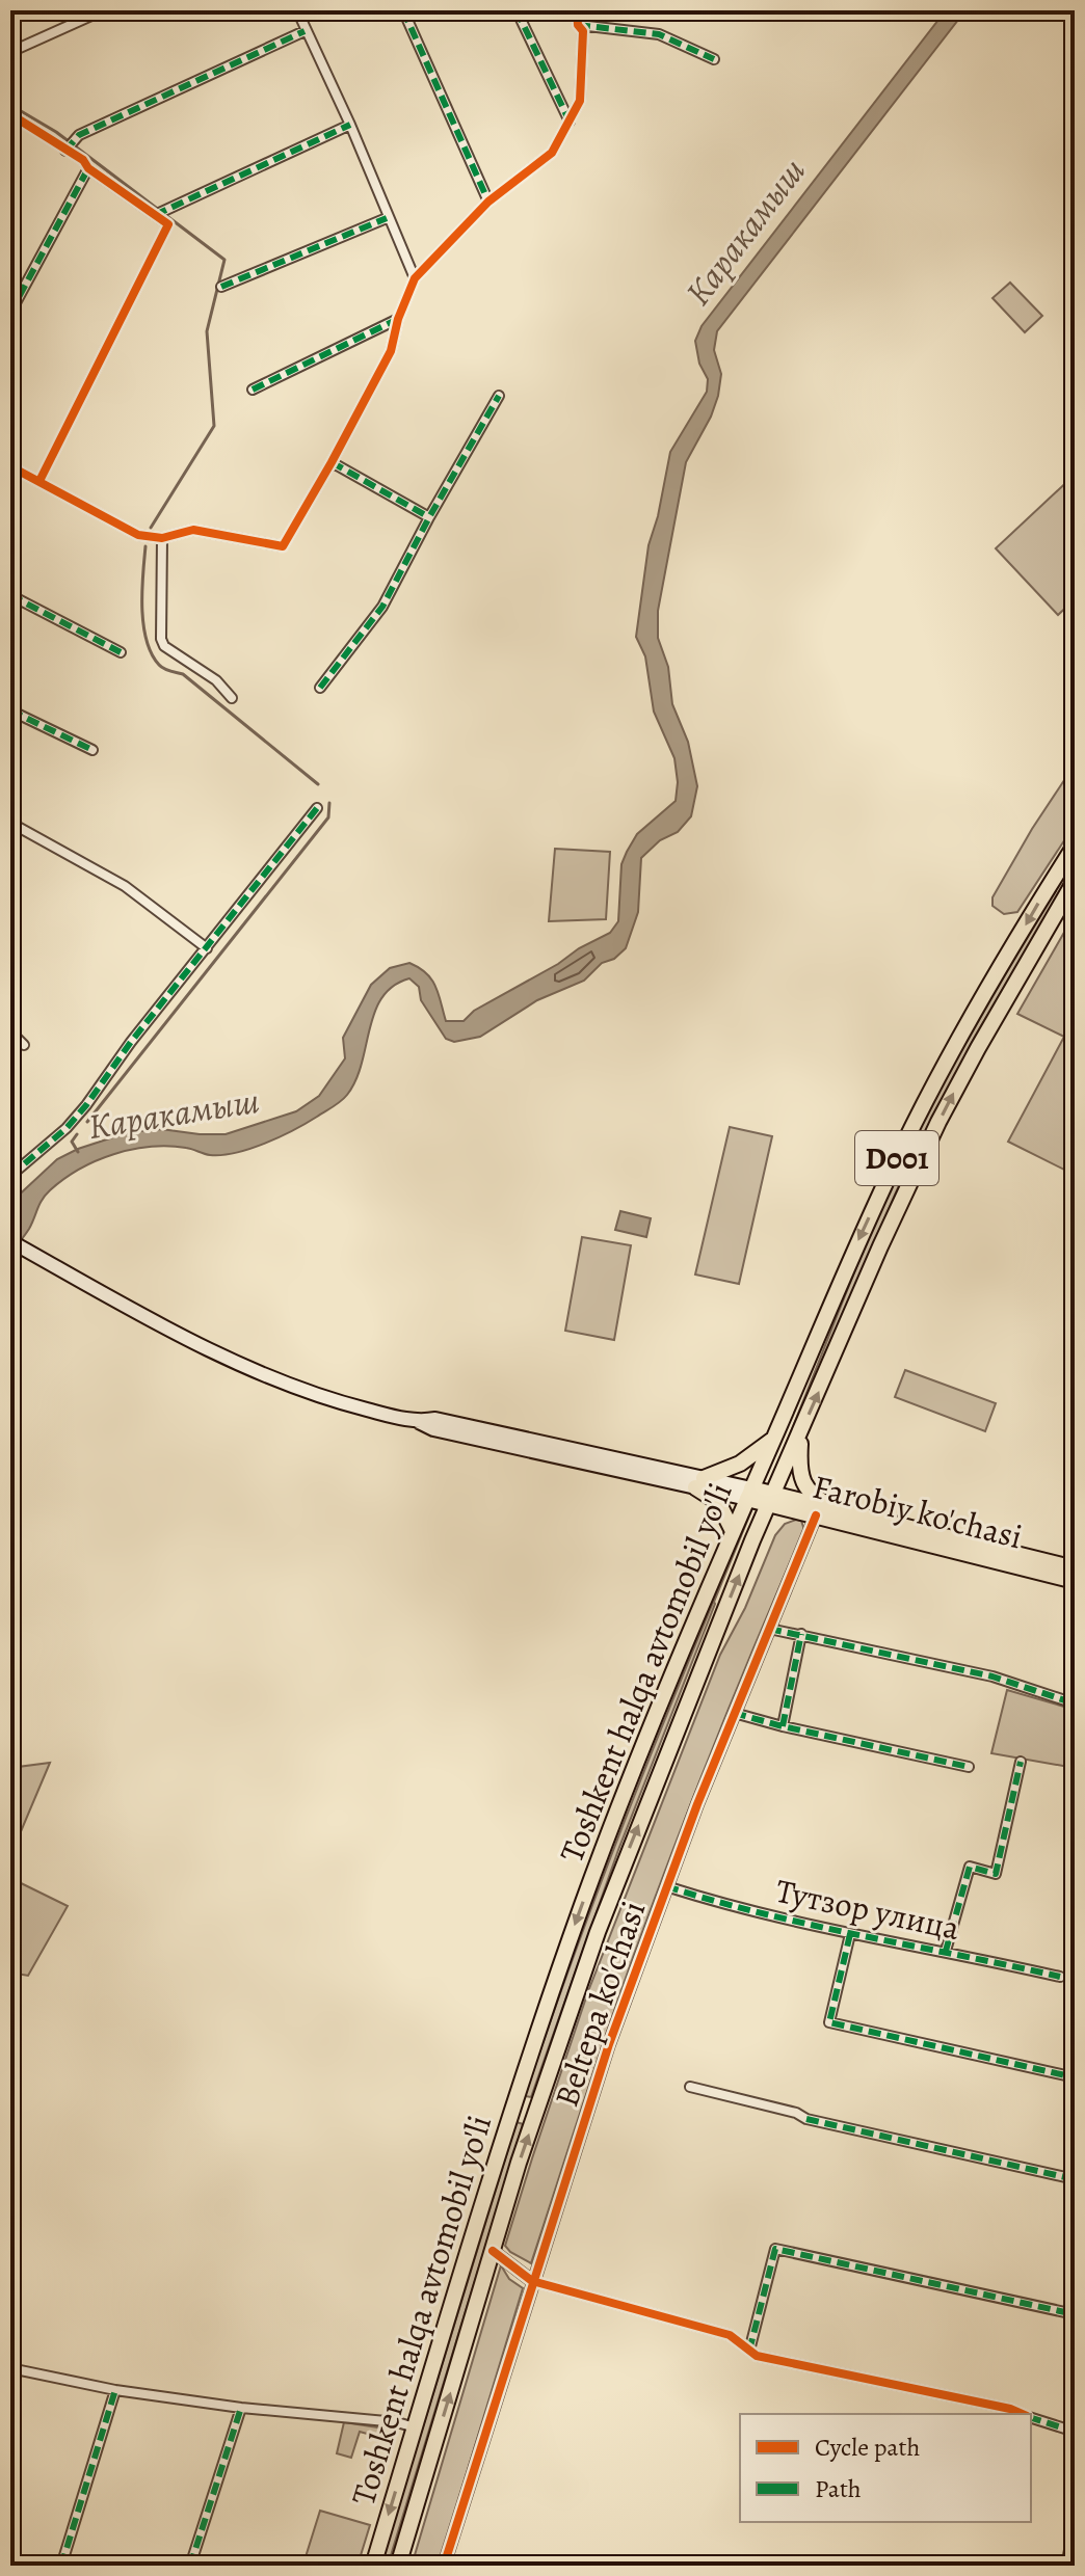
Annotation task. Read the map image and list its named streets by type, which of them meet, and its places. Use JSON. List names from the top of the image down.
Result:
{
  "streets": {
    "main road": ["D001", "Farobiy ko'chasi", "Toshkent halqa avtomobil yo'li"],
    "street": ["Тутзор улица", "Beltepa ko'chasi"]
  },
  "crossings": [
    ["Farobiy ko'chasi", "Toshkent halqa avtomobil yo'li"],
    ["Farobiy ko'chasi", "Beltepa ko'chasi"],
    ["Тутзор улица", "Beltepa ko'chasi"]
  ],
  "water": ["Каракамыш"],
  "legend": ["Cycle path", "Path"]
}
